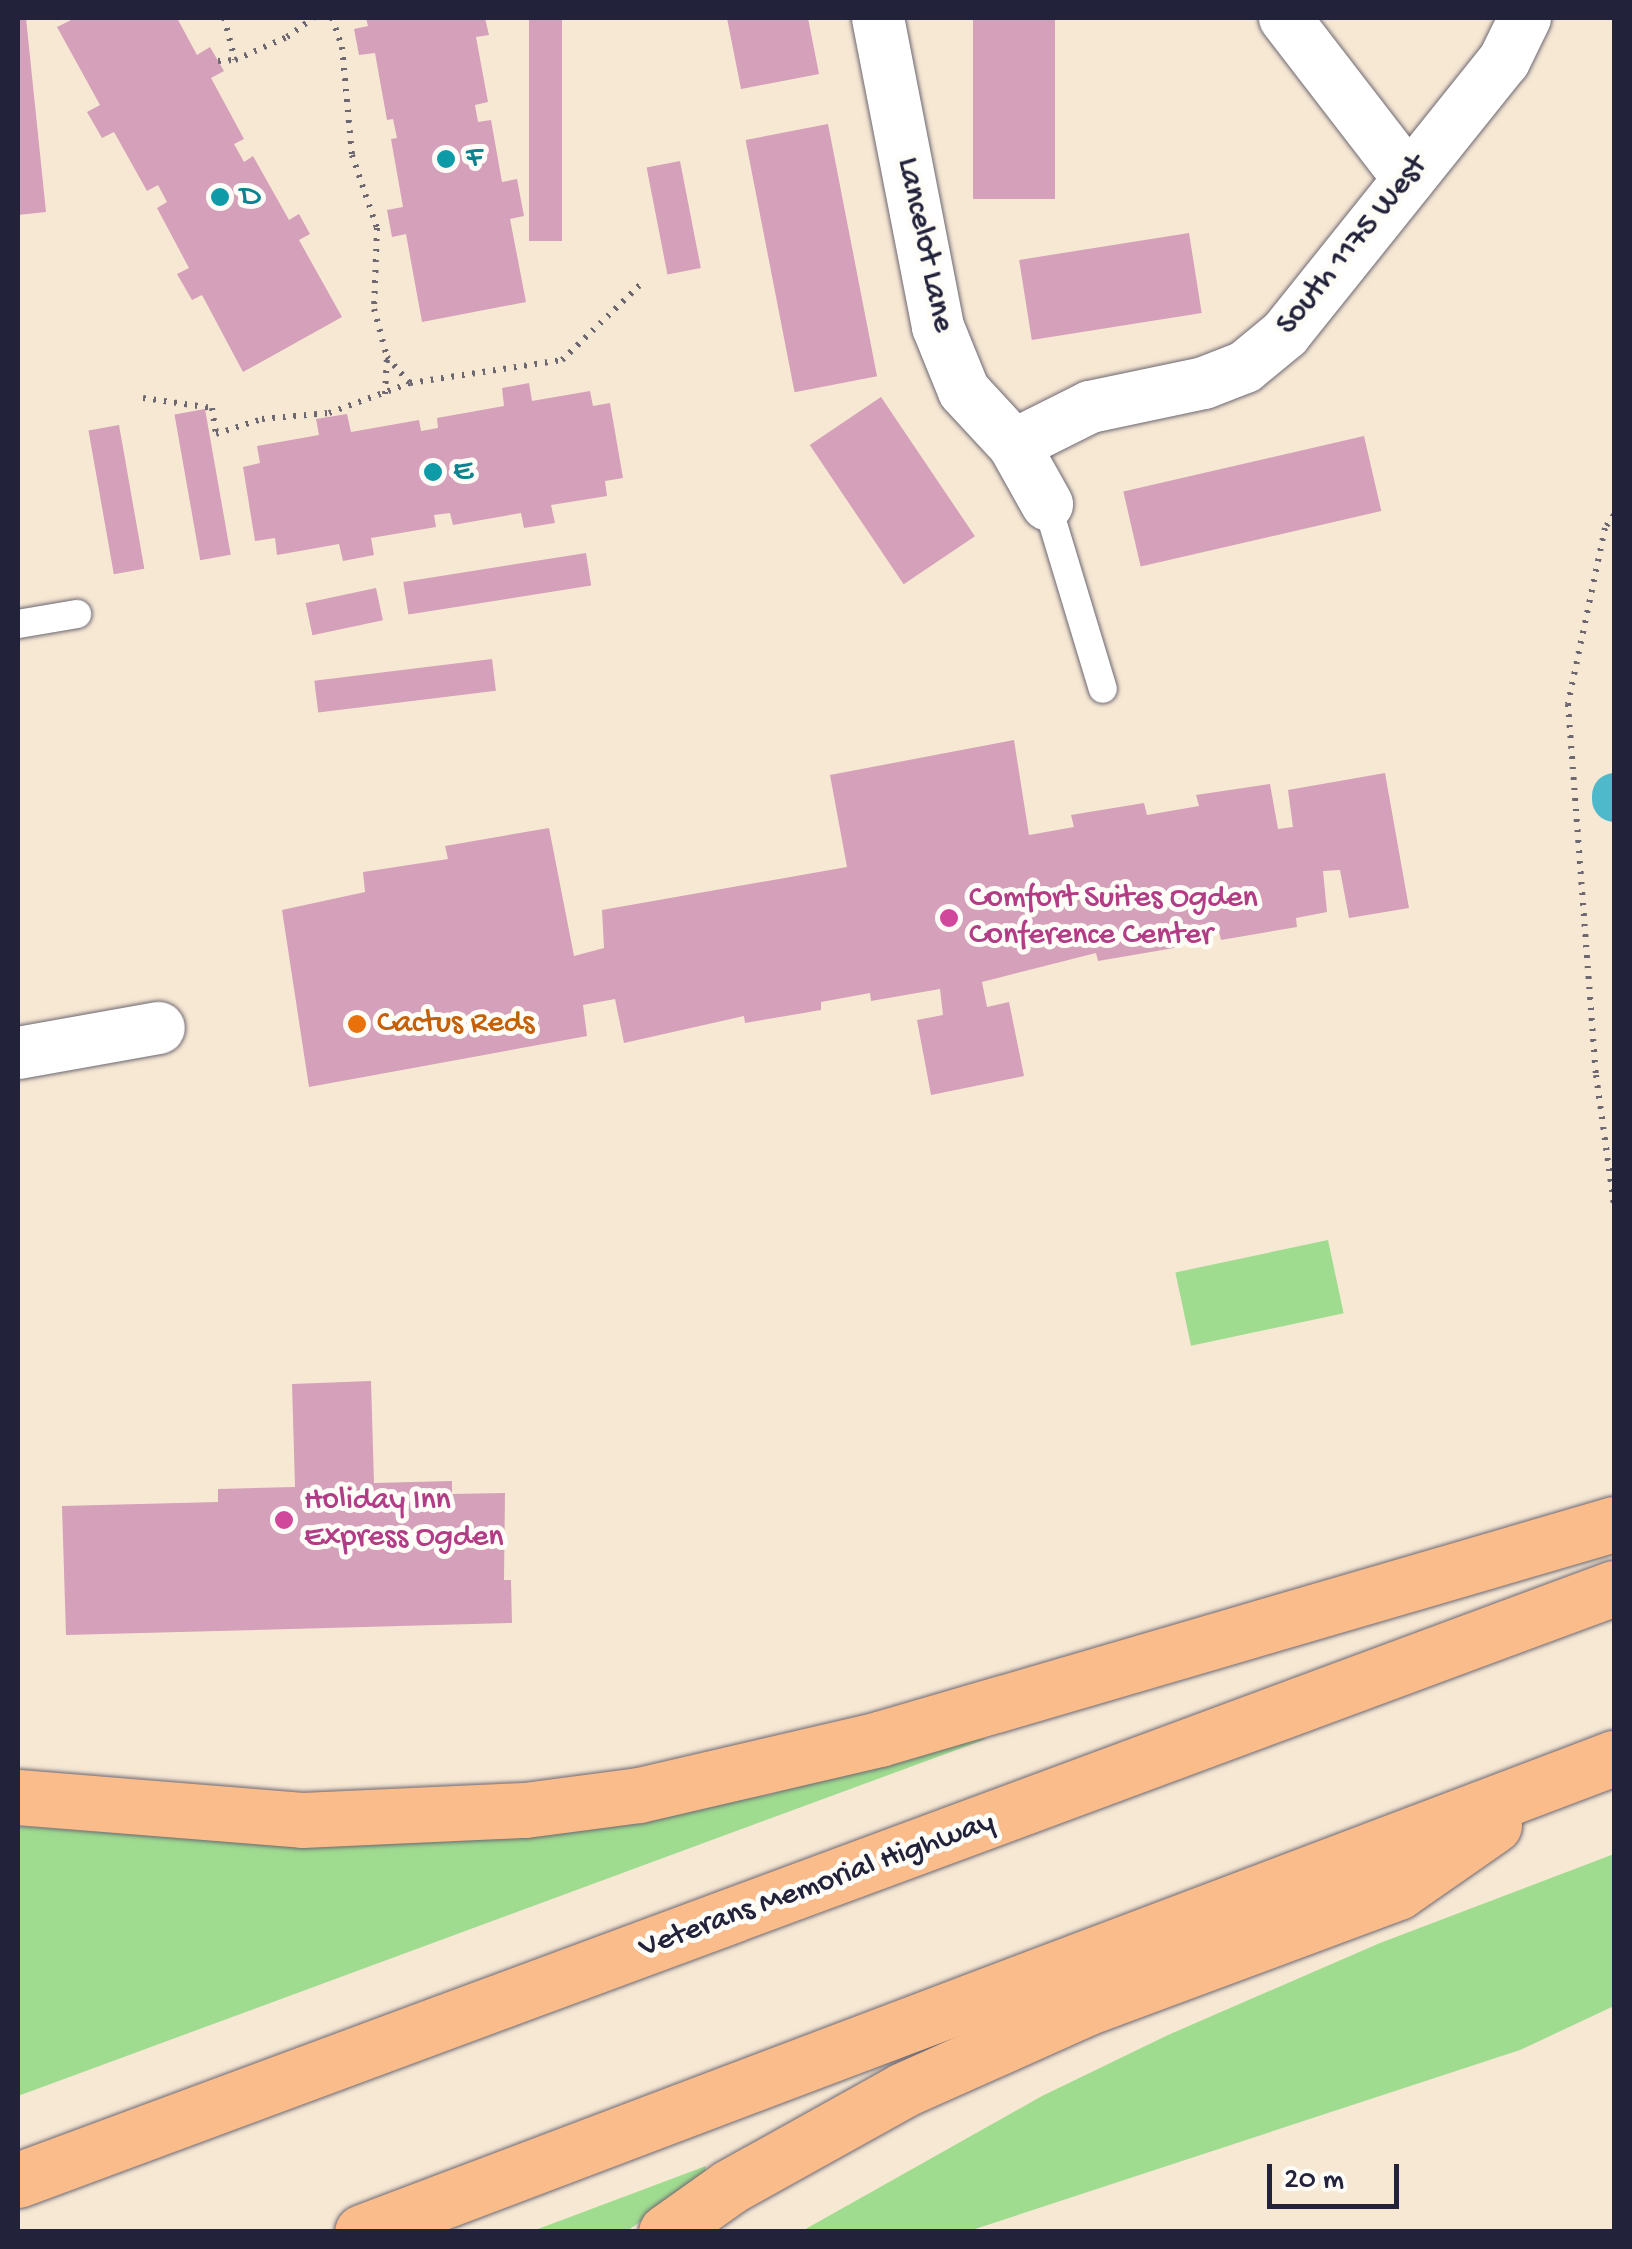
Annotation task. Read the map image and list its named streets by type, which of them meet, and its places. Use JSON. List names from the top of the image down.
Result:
{
  "streets": {
    "highway": ["Veterans Memorial Highway"],
    "street": ["Lancelot Lane", "South 1175 West"]
  },
  "crossings": [
    ["Lancelot Lane", "South 1175 West"]
  ],
  "places": [
    "F",
    "D",
    "E",
    "Comfort Suites Ogden Conference Center",
    "Cactus Reds",
    "Holiday Inn Express Ogden"
  ],
  "scale_bar": "20 m"
}
